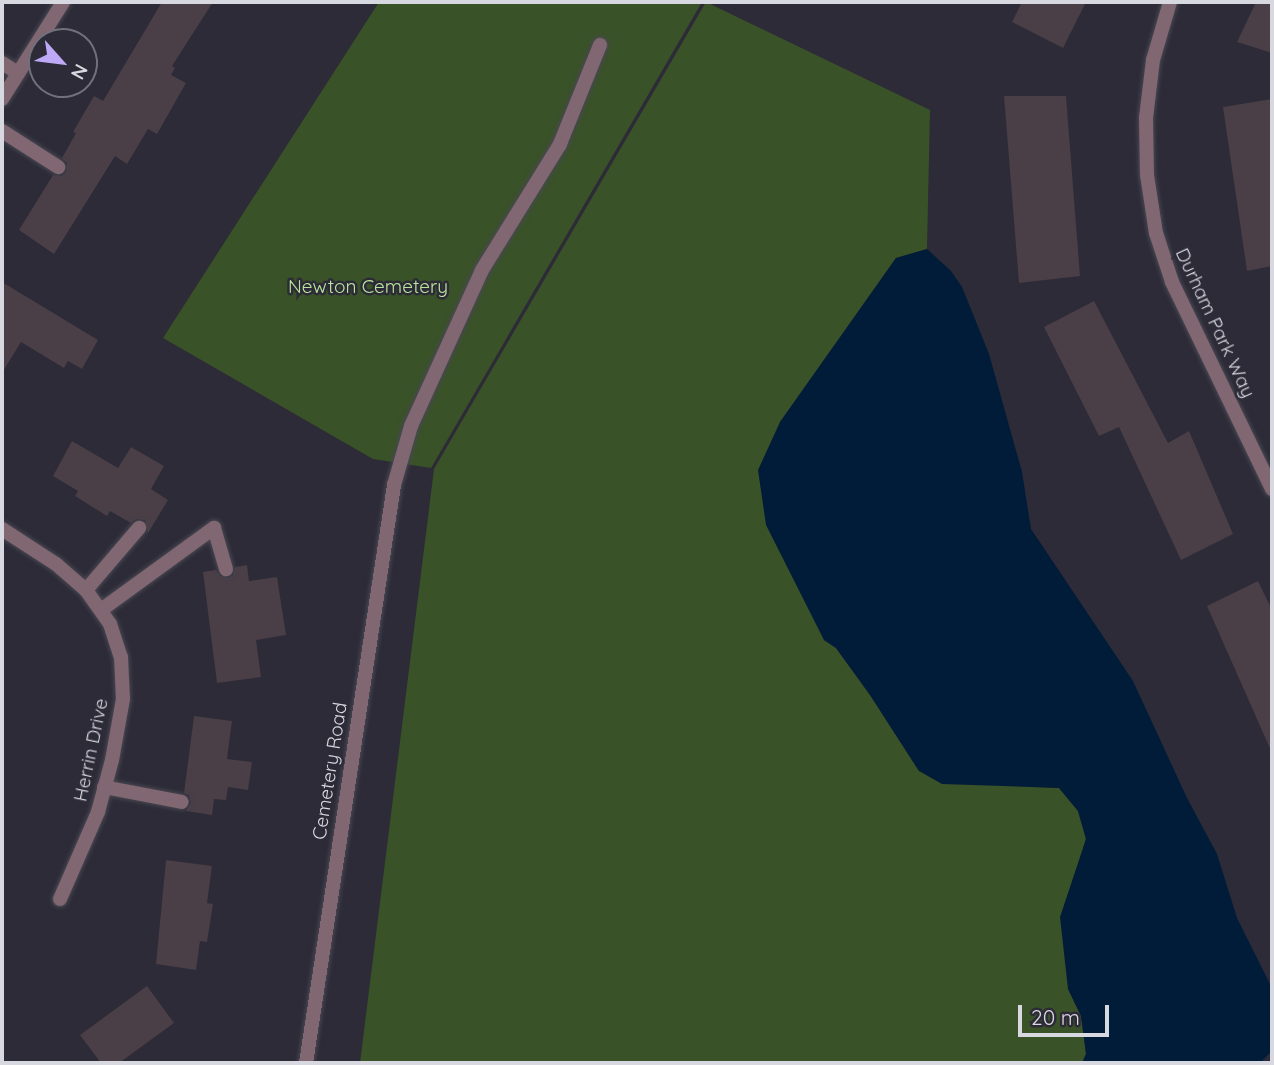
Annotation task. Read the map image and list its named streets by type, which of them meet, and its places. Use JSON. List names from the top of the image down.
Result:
{
  "streets": {
    "street": ["Durham Park Way", "Herrin Drive", "Cemetery Road"]
  },
  "parks": ["Newton Cemetery"],
  "scale_bar": "20 m",
  "north": "bottom right"
}
